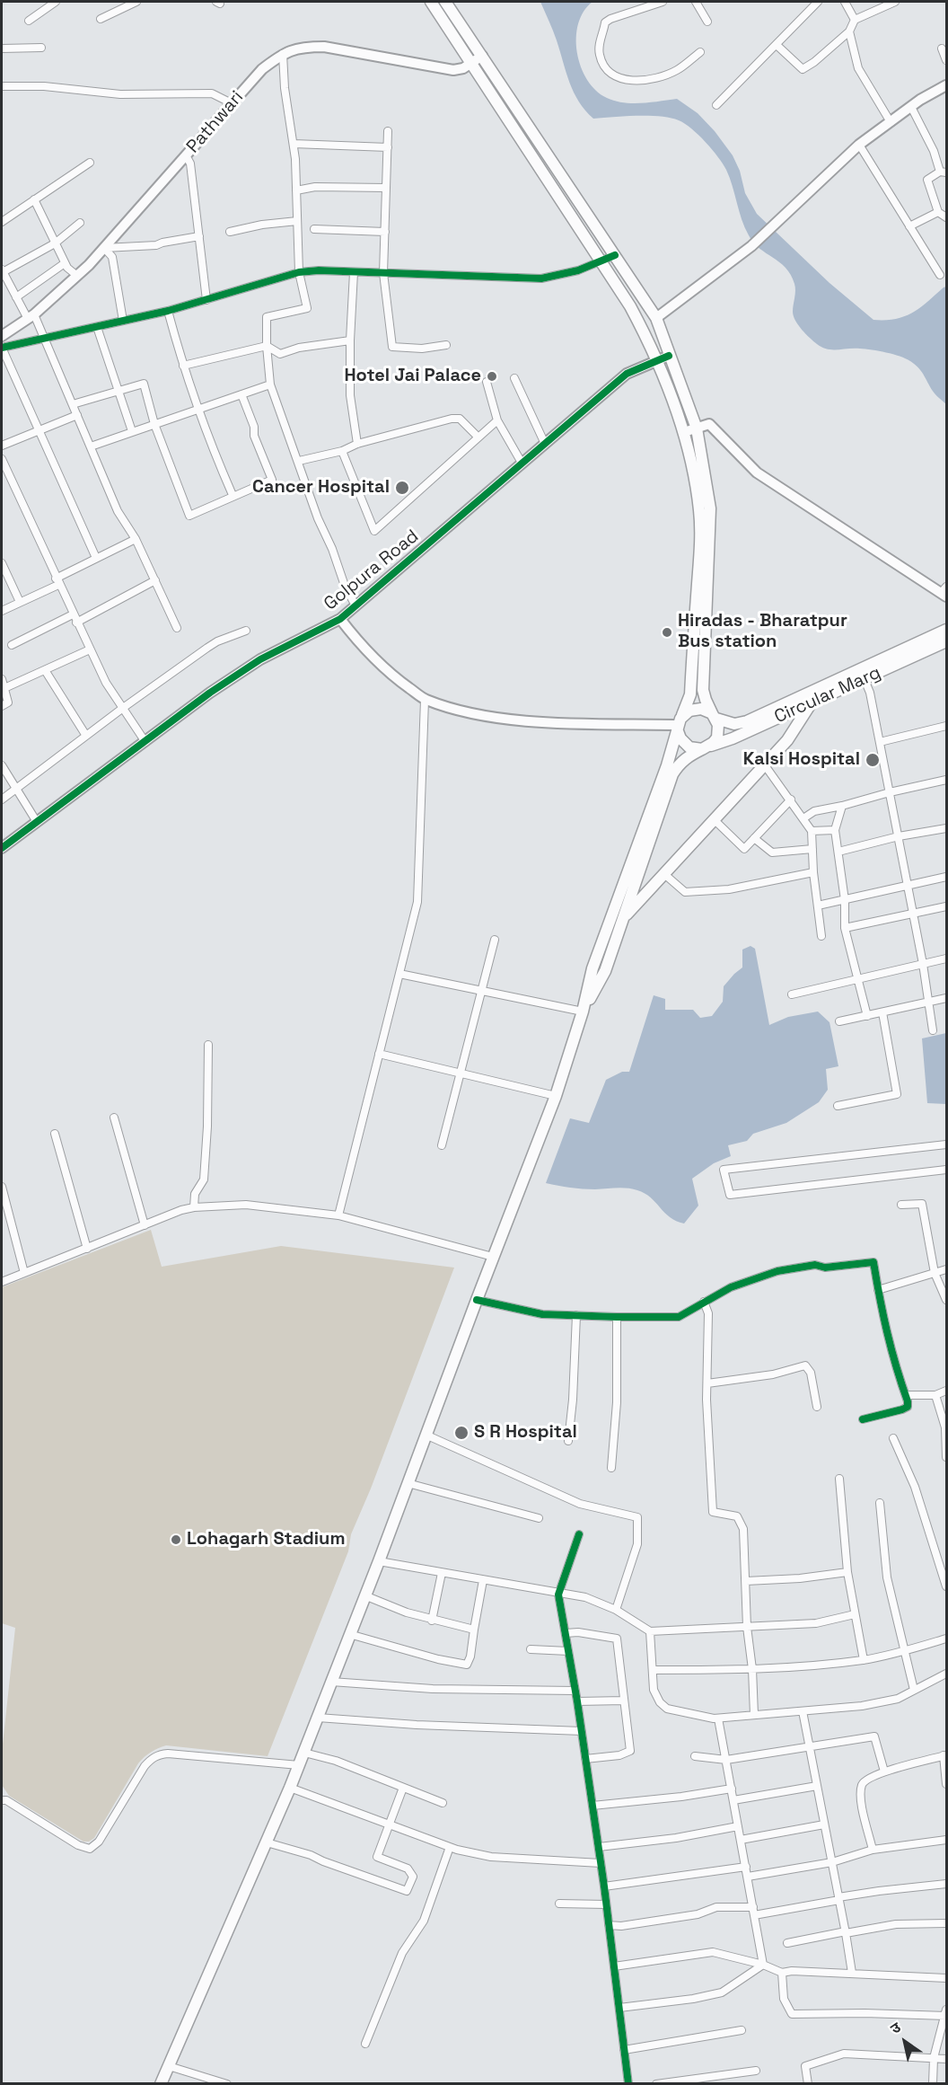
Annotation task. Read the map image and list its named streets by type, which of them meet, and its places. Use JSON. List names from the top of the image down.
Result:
{
  "streets": {
    "main road": ["Circular Marg"],
    "street": ["Pathwari", "Golpura Road"]
  },
  "places": [
    "Hotel Jai Palace",
    "Cancer Hospital",
    "Hiradas - Bharatpur Bus station",
    "Kalsi Hospital",
    "S R Hospital",
    "Lohagarh Stadium"
  ],
  "north": "top left"
}
